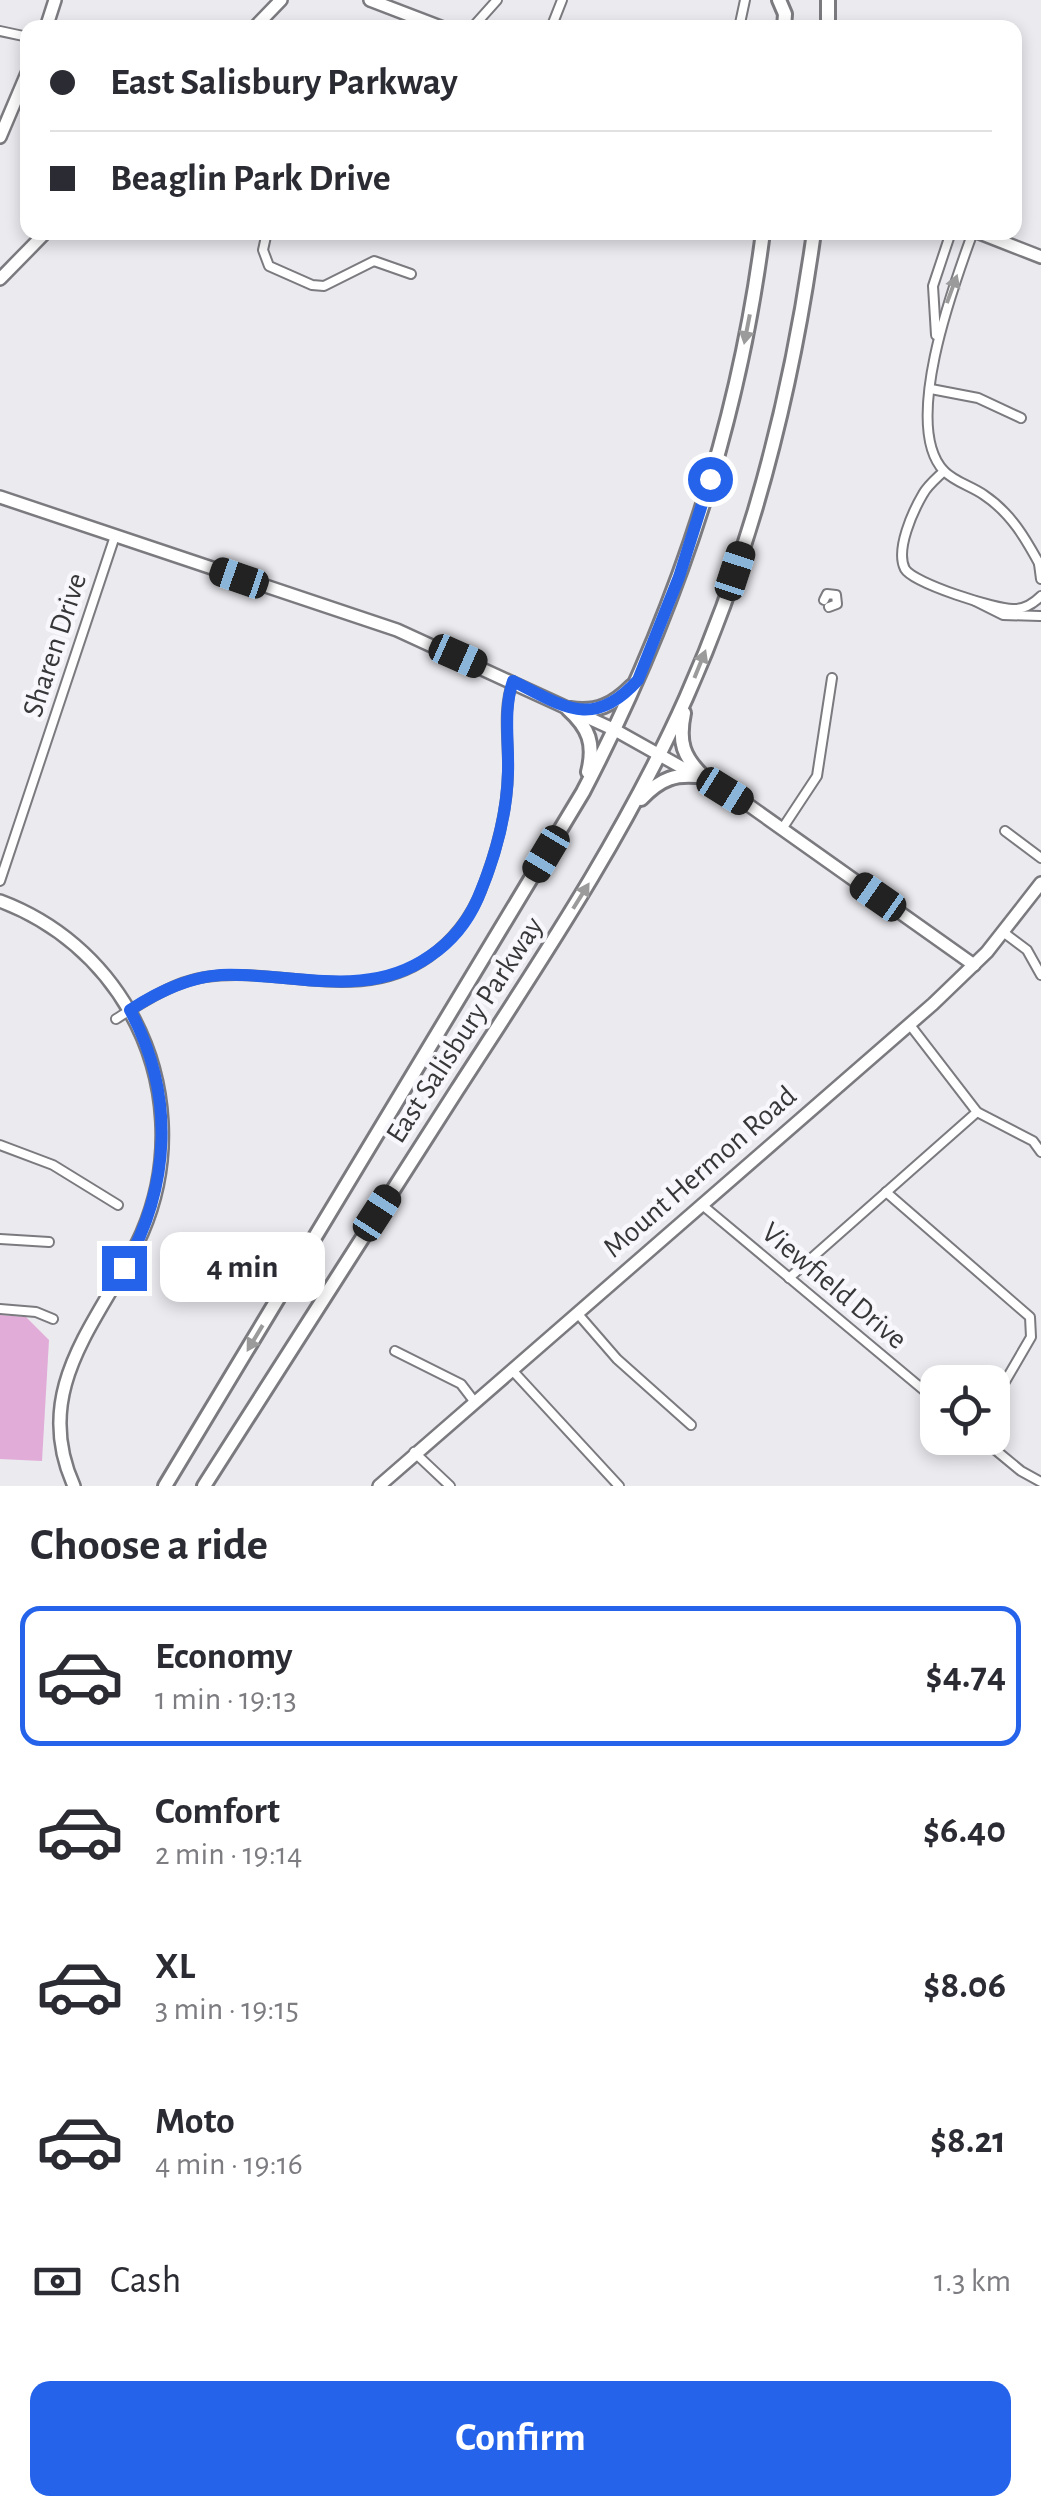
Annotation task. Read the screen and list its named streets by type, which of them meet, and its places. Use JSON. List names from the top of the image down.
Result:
{
  "streets": {
    "main road": ["East Salisbury Parkway", "Mount Hermon Road"],
    "street": ["Sharen Drive", "Viewfield Drive"]
  },
  "crossings": [
    ["Mount Hermon Road", "Viewfield Drive"]
  ],
  "page": {
    "banner": ["East Salisbury Parkway", "Beaglin Park Drive"],
    "bubble": "4 min",
    "heading": "Choose a ride",
    "list": [
      {
        "name": "Economy",
        "note": "1 min · 19:13",
        "value": "$4.74"
      },
      {
        "name": "Comfort",
        "note": "2 min · 19:14",
        "value": "$6.40"
      },
      {
        "name": "XL",
        "note": "3 min · 19:15",
        "value": "$8.06"
      },
      {
        "name": "Moto",
        "note": "4 min · 19:16",
        "value": "$8.21"
      }
    ],
    "pay": ["Cash", "1.3 km"],
    "buttons": "Confirm"
  }
}
